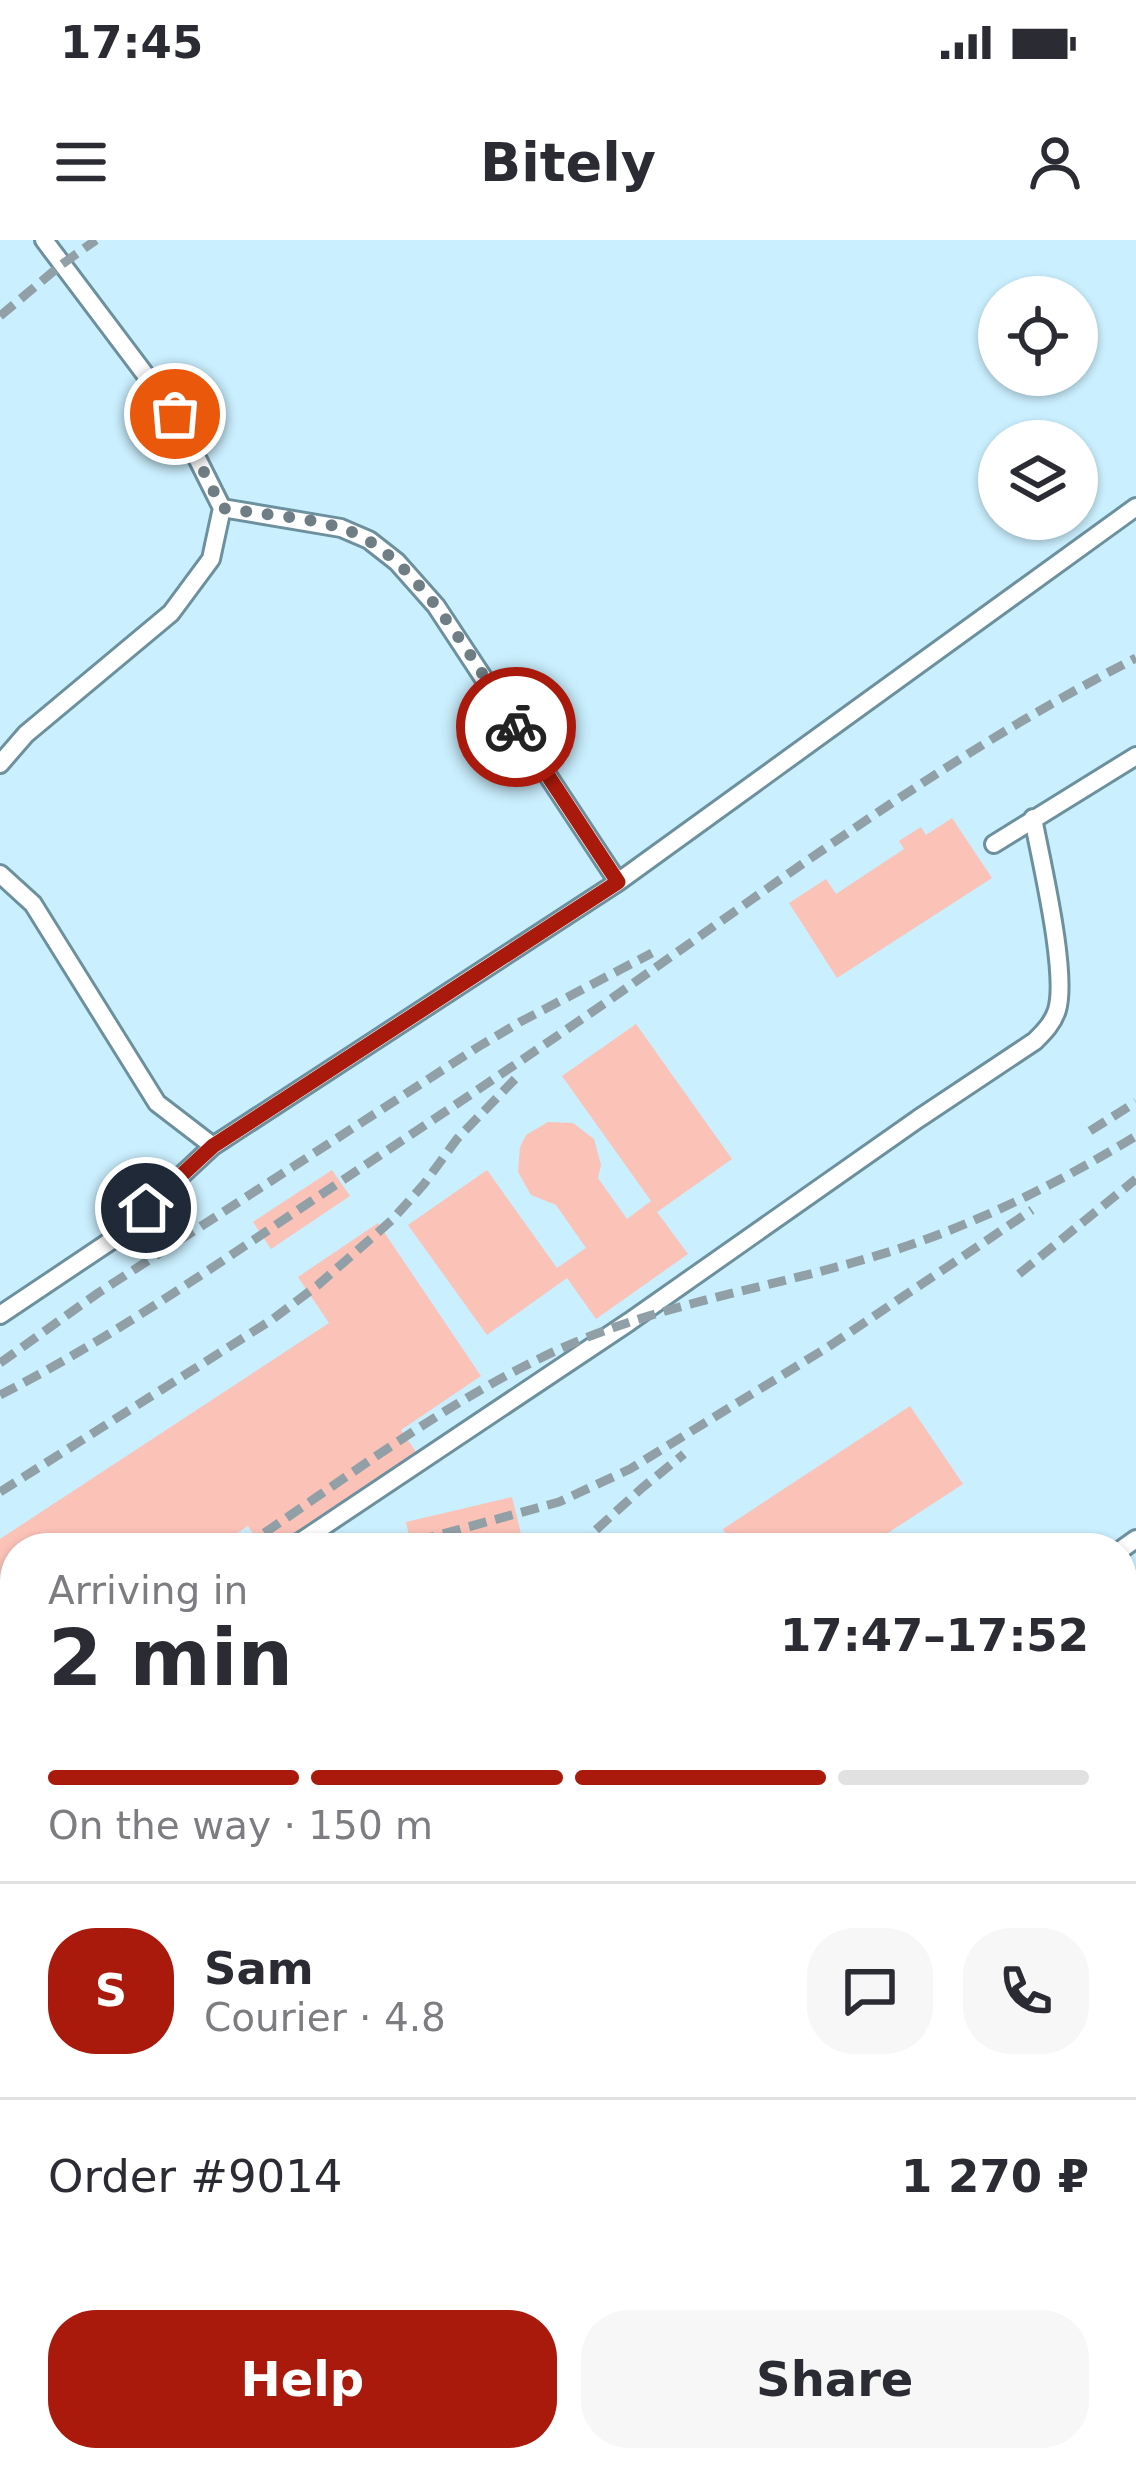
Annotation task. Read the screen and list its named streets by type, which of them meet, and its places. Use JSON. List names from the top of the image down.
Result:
{
  "page": {
    "status": "17:45",
    "header": "Bitely",
    "heading": ["2 min", "Arriving in", "17:47–17:52"],
    "panel": [
      "Sam",
      "Courier · 4.8",
      "Order #9014",
      "1 270 ₽"
    ],
    "bar": "On the way · 150 m",
    "round": "S",
    "buttons": ["Help", "Share"]
  }
}
